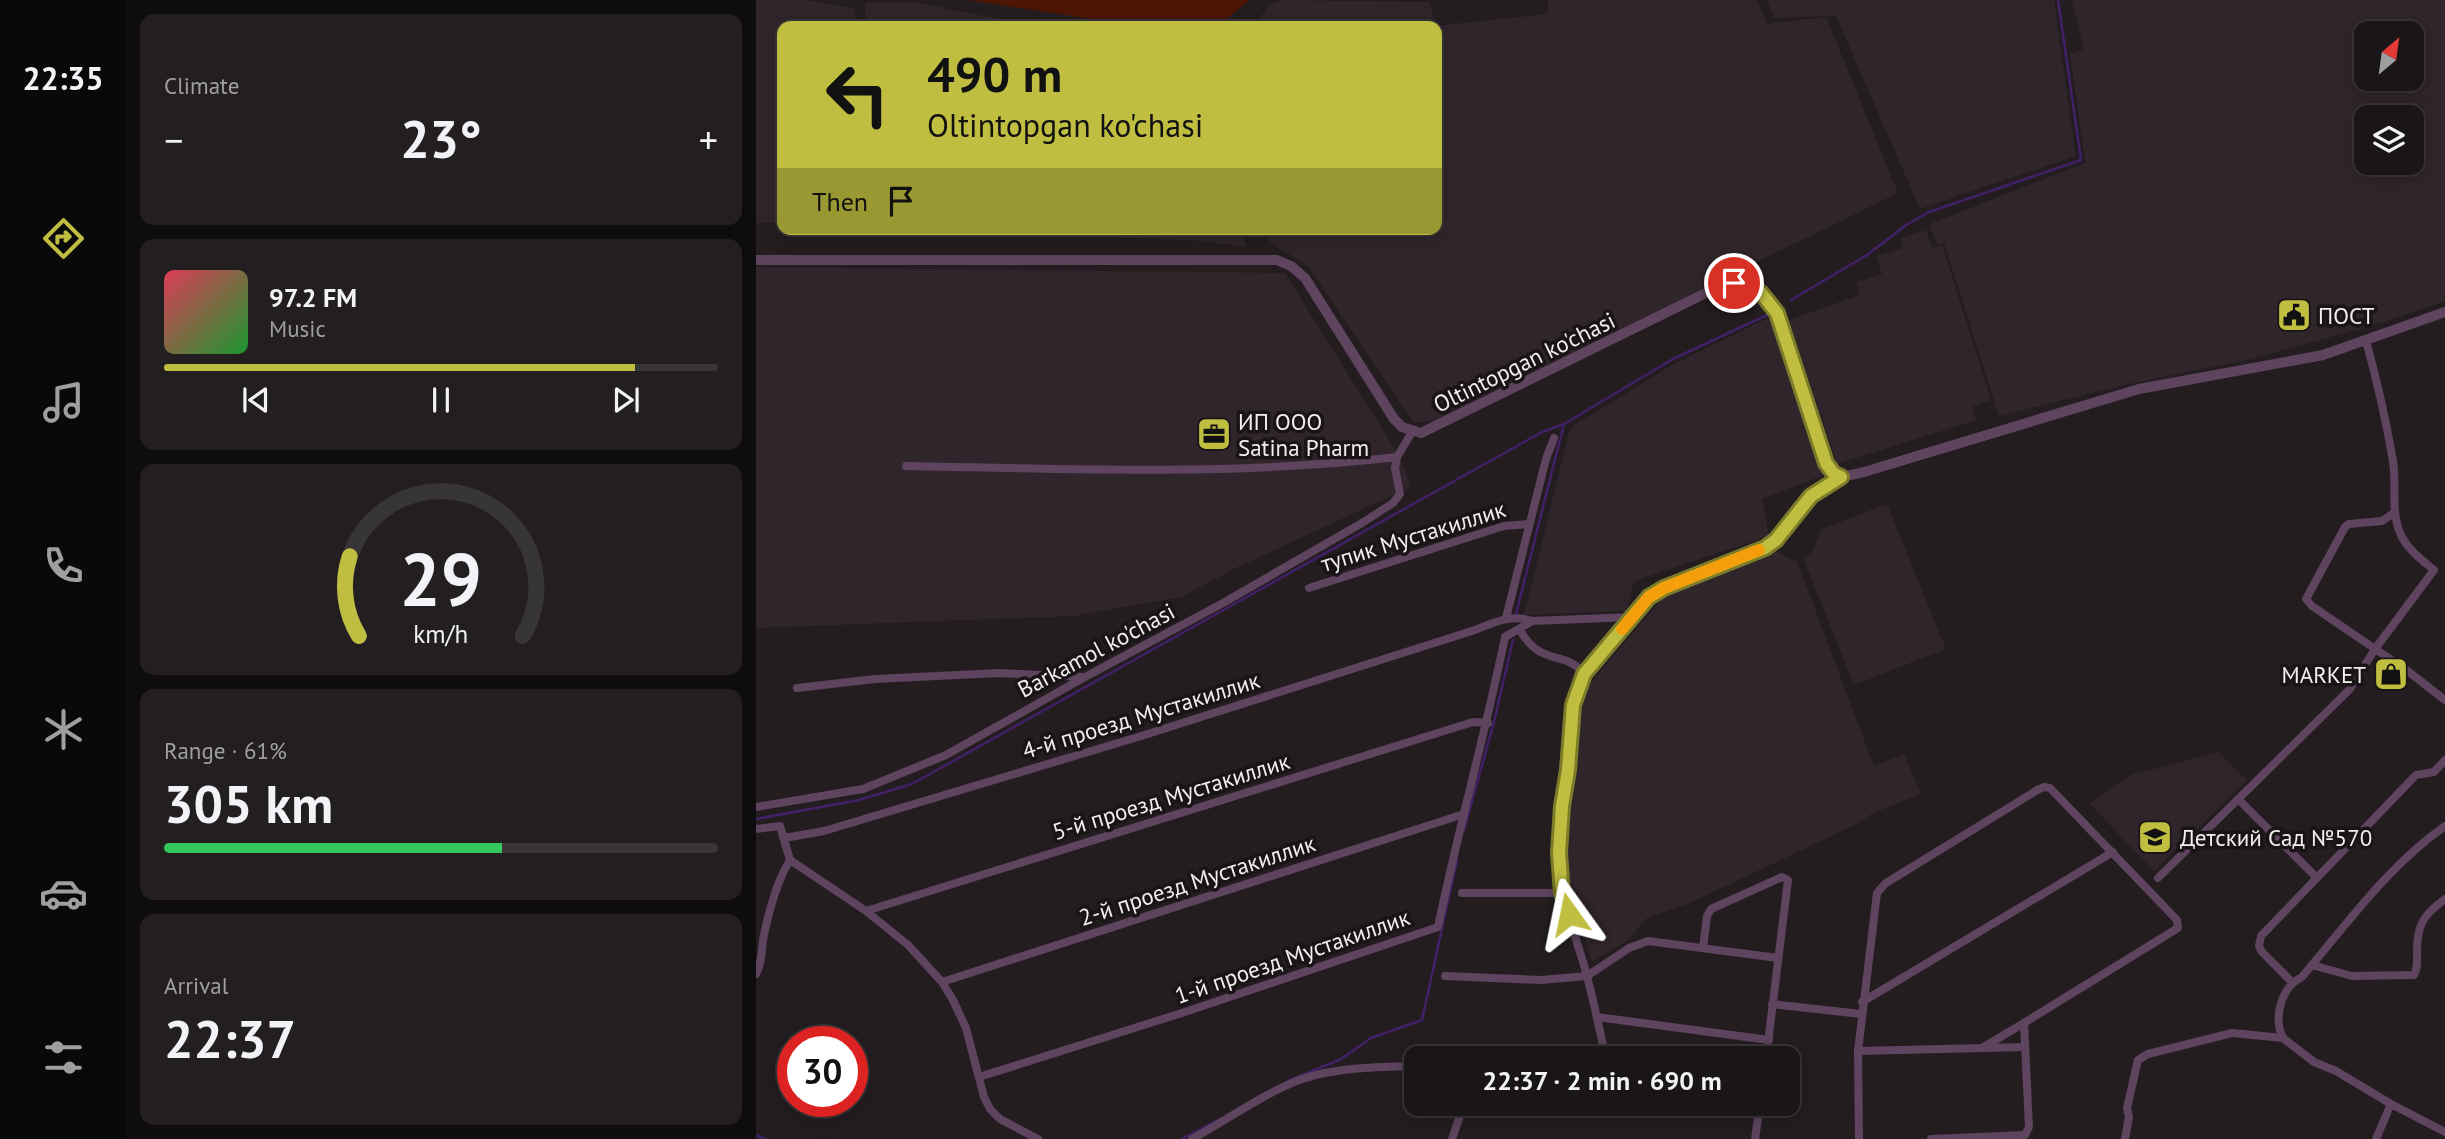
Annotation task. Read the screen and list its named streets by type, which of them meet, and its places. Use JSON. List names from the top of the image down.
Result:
{
  "streets": {
    "street": [
      "Oltintopgan ko'chasi",
      "тупик Мустакиллик",
      "Barkamol ko'chasi",
      "4-й проезд Мустакиллик",
      "5-й проезд Мустакиллик",
      "2-й проезд Мустакиллик",
      "1-й проезд Мустакиллик"
    ]
  },
  "crossings": [
    ["5-й проезд Мустакиллик", "1-й проезд Мустакиллик"],
    ["2-й проезд Мустакиллик", "1-й проезд Мустакиллик"]
  ],
  "places": {
    "public building": ["ПОСТ"],
    "office": ["ИП ООО Satina Pharm"],
    "shop": ["MARKET"],
    "school or university": ["Детский Сад №570"]
  },
  "north": "top right",
  "page": {
    "tabs": "22:35",
    "tile": [
      "Climate",
      ["Range · 61%", "305 km"],
      ["Arrival", "22:37"]
    ],
    "turn": ["490 m", "Oltintopgan ko'chasi"],
    "heat": ["−", "23°", "+"],
    "then": "Then",
    "song": ["97.2 FM", "Music"],
    "limit": "30",
    "trip": "22:37 · 2 min · 690 m",
    "gauge": ["29", "km/h"]
  }
}
